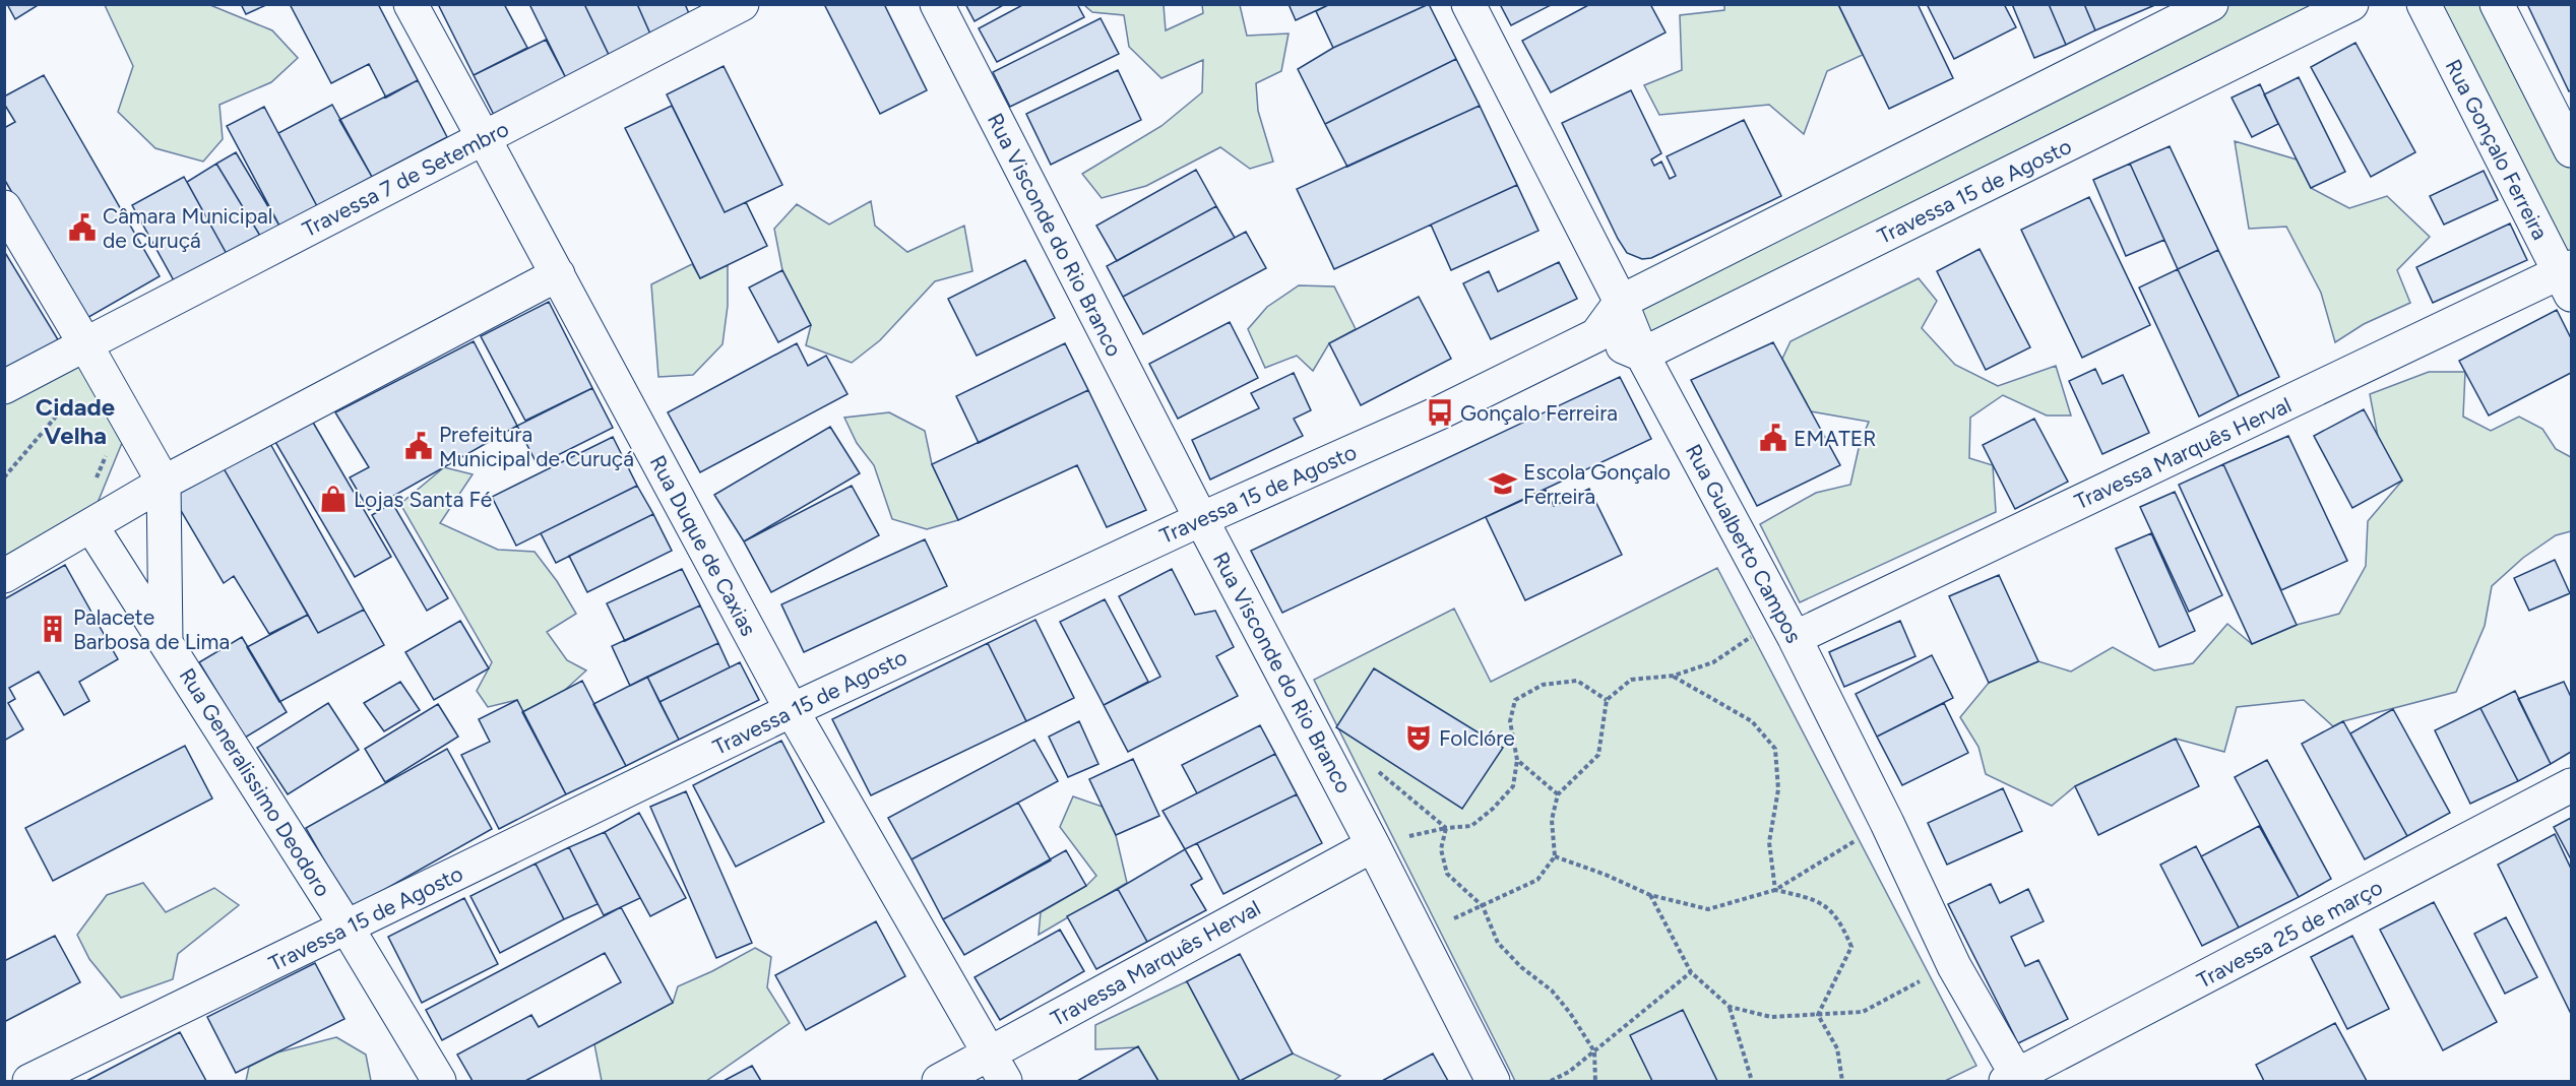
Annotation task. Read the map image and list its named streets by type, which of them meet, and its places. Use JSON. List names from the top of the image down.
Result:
{
  "streets": {
    "street": [
      "Rua Gonçalo Ferreira",
      "Travessa 7 de Setembro",
      "Travessa 15 de Agosto",
      "Rua Visconde do Rio Branco",
      "Travessa Marquês Herval",
      "Rua Gualberto Campos",
      "Rua Duque de Caxias",
      "Rua Generalissimo Deodoro",
      "Travessa 25 de março"
    ]
  },
  "crossings": [
    ["Rua Gonçalo Ferreira", "Travessa Marquês Herval"],
    ["Travessa 7 de Setembro", "Rua Duque de Caxias"],
    ["Travessa 15 de Agosto", "Rua Visconde do Rio Branco"],
    ["Travessa 15 de Agosto", "Rua Gualberto Campos"],
    ["Travessa 15 de Agosto", "Rua Duque de Caxias"],
    ["Travessa 15 de Agosto", "Rua Generalissimo Deodoro"],
    ["Rua Visconde do Rio Branco", "Travessa Marquês Herval"],
    ["Travessa Marquês Herval", "Rua Gualberto Campos"],
    ["Travessa Marquês Herval", "Rua Duque de Caxias"],
    ["Rua Gualberto Campos", "Travessa 25 de março"]
  ],
  "districts": ["Cidade Velha"],
  "places": {
    "public building": ["Câmara Municipal de Curuçá", "EMATER", "Prefeitura Municipal de Curuçá"],
    "bus stop": ["Gonçalo Ferreira"],
    "school or university": ["Escola Gonçalo Ferreira"],
    "shop": ["Lojas Santa Fé"],
    "building": ["Palacete Barbosa de Lima"],
    "theatre": ["Folclóre"]
  }
}
